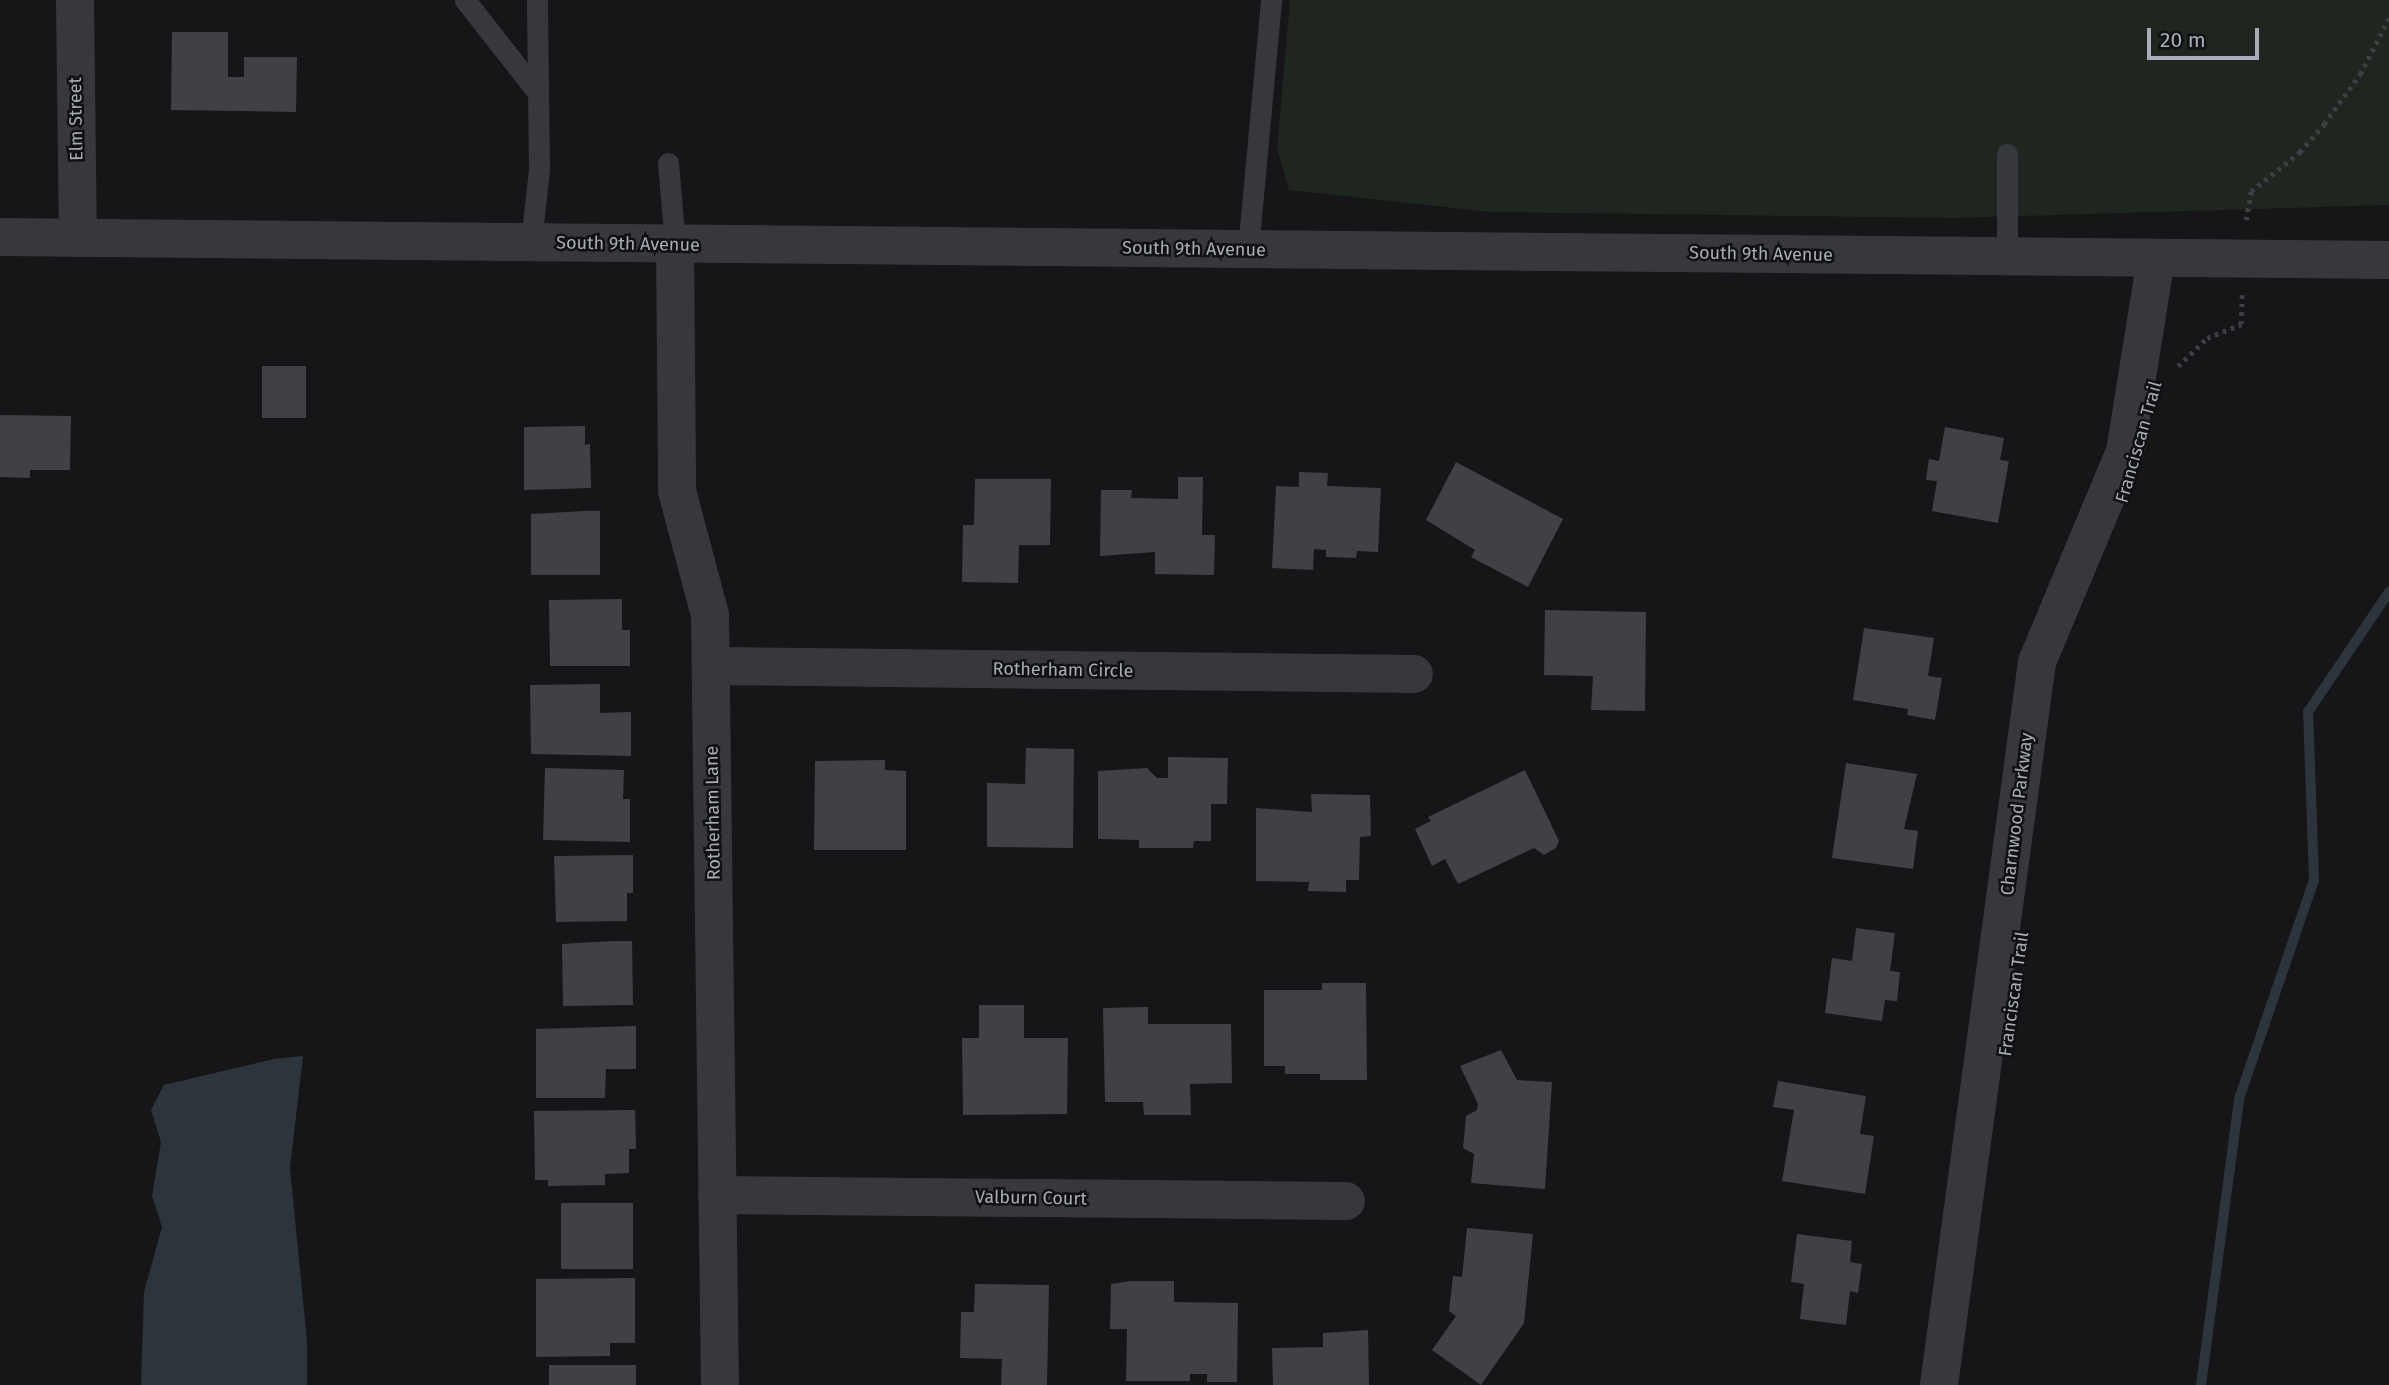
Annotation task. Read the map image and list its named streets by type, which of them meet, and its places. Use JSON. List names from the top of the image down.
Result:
{
  "streets": {
    "street": [
      "Elm Street",
      "South 9th Avenue",
      "Rotherham Circle",
      "Rotherham Lane",
      "Charnwood Parkway",
      "Valburn Court"
    ],
    "path": ["Franciscan Trail"]
  },
  "crossings": [
    ["Elm Street", "South 9th Avenue"],
    ["South 9th Avenue", "Rotherham Lane"],
    ["South 9th Avenue", "Charnwood Parkway"],
    ["Rotherham Circle", "Rotherham Lane"],
    ["Rotherham Lane", "Valburn Court"]
  ],
  "scale_bar": "20 m"
}
